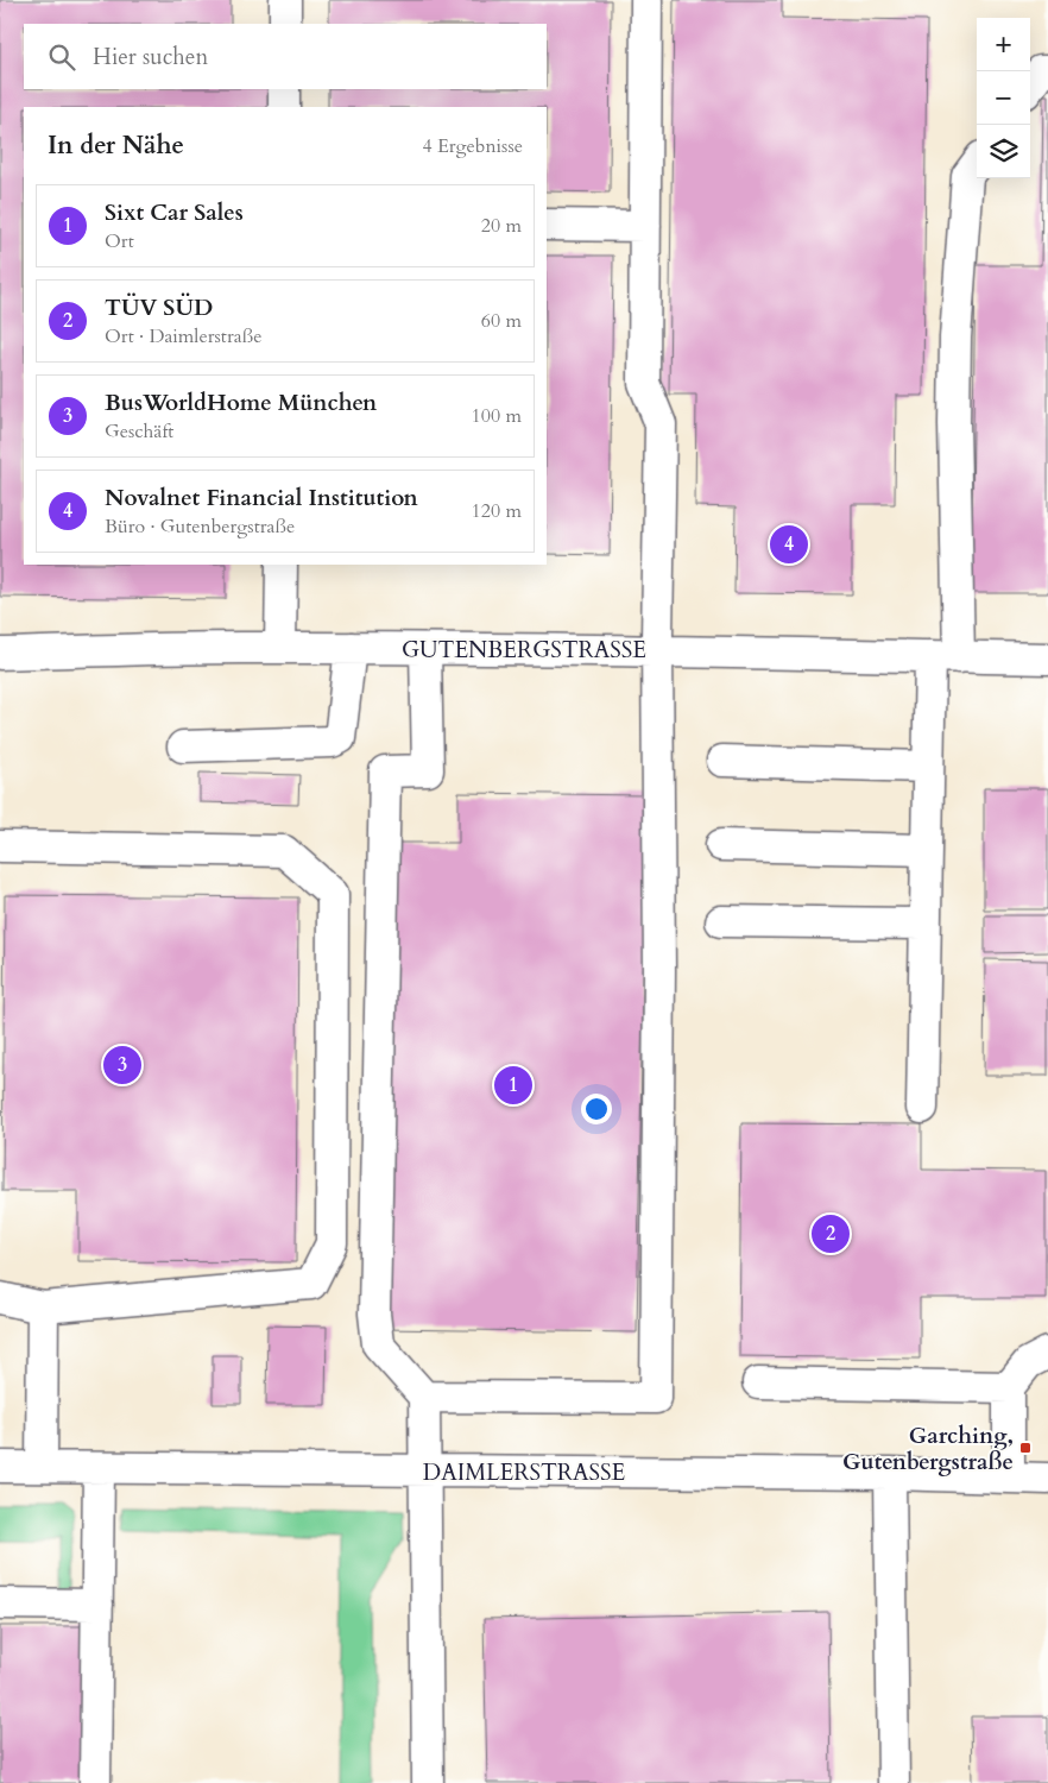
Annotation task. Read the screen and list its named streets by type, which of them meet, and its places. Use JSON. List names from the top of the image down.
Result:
{
  "streets": {
    "street": ["GUTENBERGSTRASSE", "DAIMLERSTRASSE"]
  },
  "places": {
    "transit": ["Garching, Gutenbergstraße"]
  },
  "page": {
    "map_buttons": ["+", "−"],
    "search": "Hier suchen",
    "heading": ["In der Nähe", "4 Ergebnisse"],
    "list": [
      {
        "mark": "1",
        "name": "Sixt Car Sales",
        "note": "Ort",
        "value": "20 m"
      },
      {
        "mark": "2",
        "name": "TÜV SÜD",
        "note": "Ort · Daimlerstraße",
        "value": "60 m"
      },
      {
        "mark": "3",
        "name": "BusWorldHome München",
        "note": "Geschäft",
        "value": "100 m"
      },
      {
        "mark": "4",
        "name": "Novalnet Financial Institution",
        "note": "Büro · Gutenbergstraße",
        "value": "120 m"
      }
    ],
    "pins": [
      "4",
      "3",
      "1",
      "2"
    ]
  }
}
